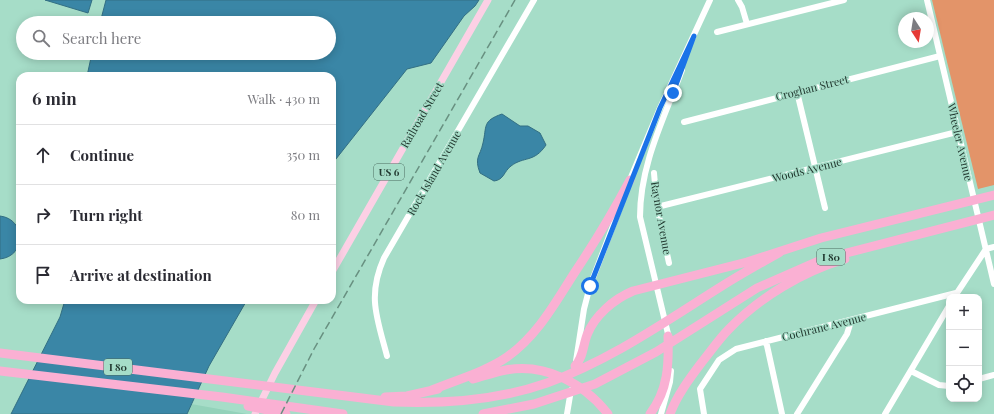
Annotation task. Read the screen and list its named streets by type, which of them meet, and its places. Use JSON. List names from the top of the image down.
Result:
{
  "streets": {
    "highway": ["I 80"],
    "main road": ["Railroad Street", "US 6"],
    "street": [
      "Croghan Street",
      "Wheeler Avenue",
      "Woods Avenue",
      "Rock Island Avenue",
      "Raynor Avenue",
      "Cochrane Avenue"
    ]
  },
  "crossings": [
    ["Croghan Street", "Wheeler Avenue"],
    ["Wheeler Avenue", "Woods Avenue"],
    ["Woods Avenue", "Raynor Avenue"]
  ],
  "north": "bottom",
  "page": {
    "search": "Search here",
    "heading": ["6 min", "Walk · 430 m"],
    "list": [
      ["Continue", "350 m"],
      ["Turn right", "80 m"],
      "Arrive at destination"
    ],
    "map_buttons": ["+", "−"]
  }
}
